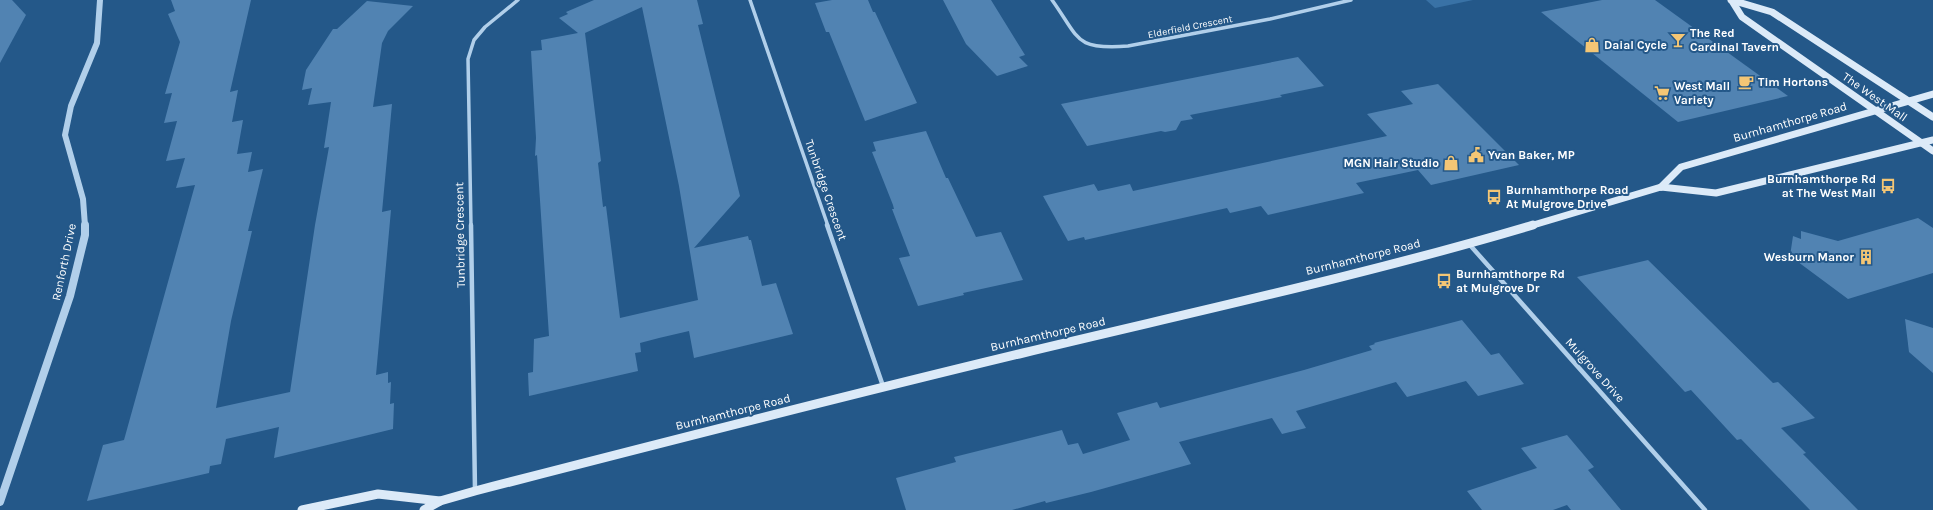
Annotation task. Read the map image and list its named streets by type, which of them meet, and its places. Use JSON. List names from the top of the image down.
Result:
{
  "streets": {
    "main road": ["The West Mall", "Burnhamthorpe Road"],
    "street": [
      "Elderfield Crescent",
      "Tunbridge Crescent",
      "Renforth Drive",
      "Mulgrove Drive"
    ]
  },
  "crossings": [
    ["The West Mall", "Burnhamthorpe Road"],
    ["Burnhamthorpe Road", "Tunbridge Crescent"],
    ["Burnhamthorpe Road", "Mulgrove Drive"]
  ],
  "places": {
    "bar": ["The Red Cardinal Tavern"],
    "shop": ["Daial Cycle", "MGN Hair Studio"],
    "cafe": ["Tim Hortons"],
    "supermarket": ["West Mall Variety"],
    "public building": ["Yvan Baker, MP"],
    "bus stop": ["Burnhamthorpe Rd at The West Mall", "Burnhamthorpe Road At Mulgrove Drive", "Burnhamthorpe Rd at Mulgrove Dr"],
    "building": ["Wesburn Manor"]
  }
}
